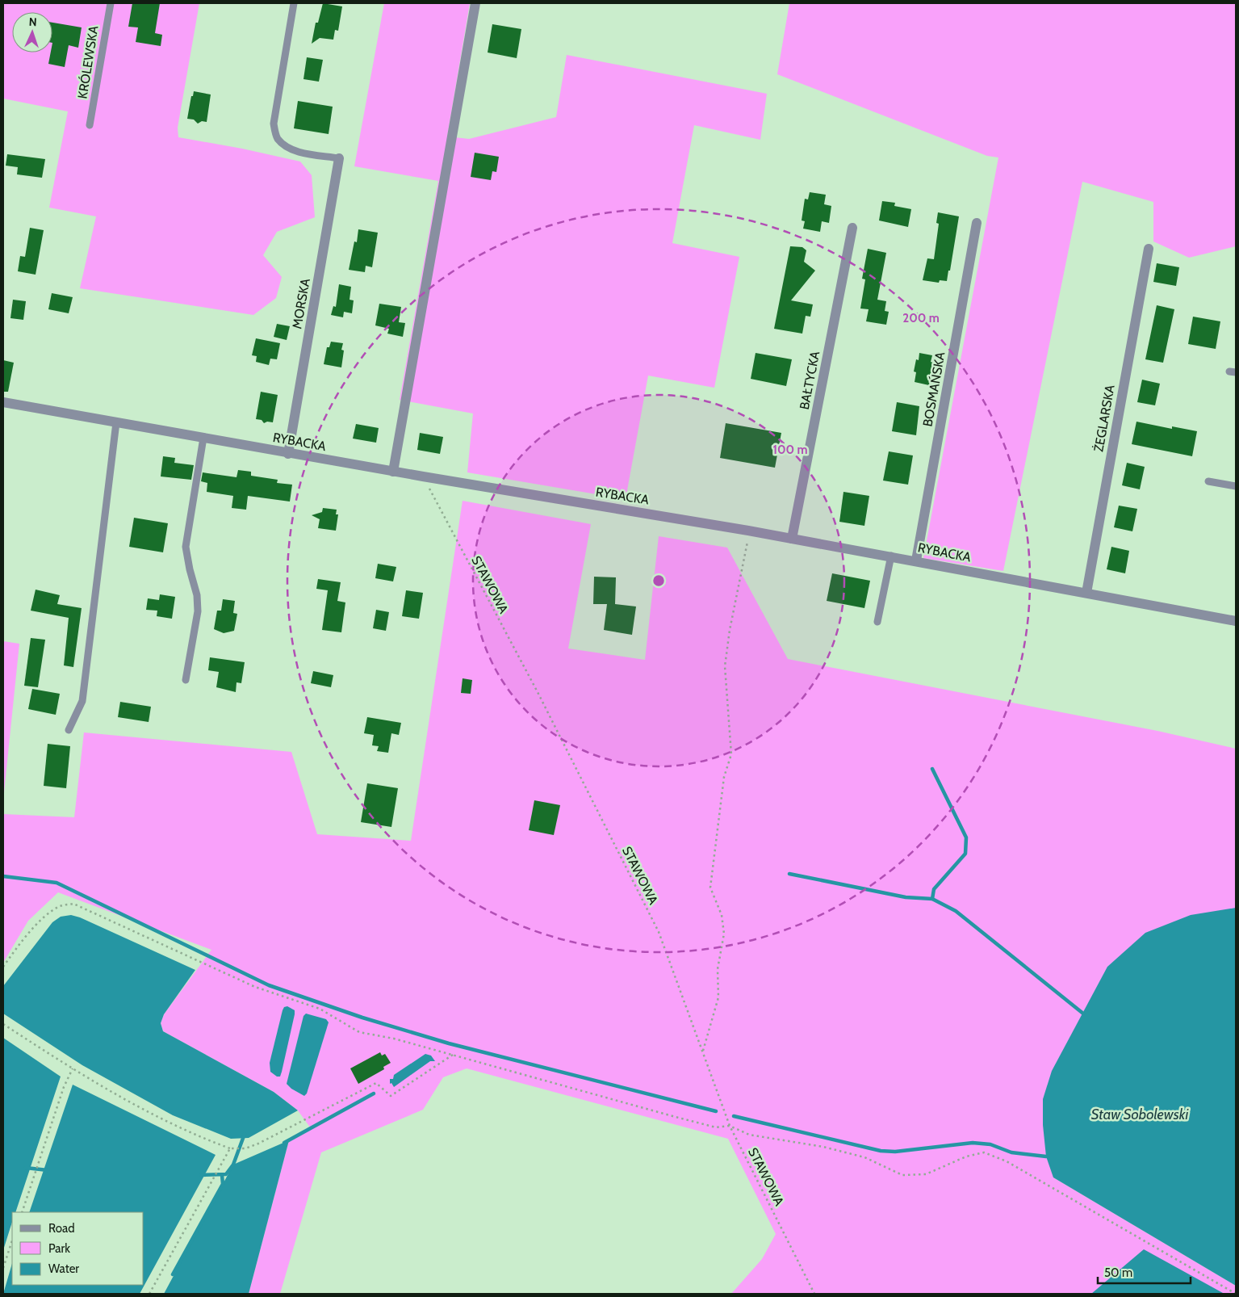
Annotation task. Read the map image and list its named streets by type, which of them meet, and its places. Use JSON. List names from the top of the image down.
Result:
{
  "streets": {
    "street": [
      "MORSKA",
      "BAŁTYCKA",
      "BOSMAŃSKA",
      "ŻEGLARSKA",
      "RYBACKA"
    ],
    "lane": ["KRÓLEWSKA"],
    "path": ["STAWOWA"]
  },
  "crossings": [
    ["MORSKA", "RYBACKA"],
    ["BAŁTYCKA", "RYBACKA"],
    ["BOSMAŃSKA", "RYBACKA"],
    ["ŻEGLARSKA", "RYBACKA"],
    ["RYBACKA", "STAWOWA"]
  ],
  "water": ["Staw Sobolewski"],
  "legend": ["Road", "Park", "Water"],
  "scale_bar": "50 m",
  "north": "top",
  "rings": ["200 m", "100 m"]
}
